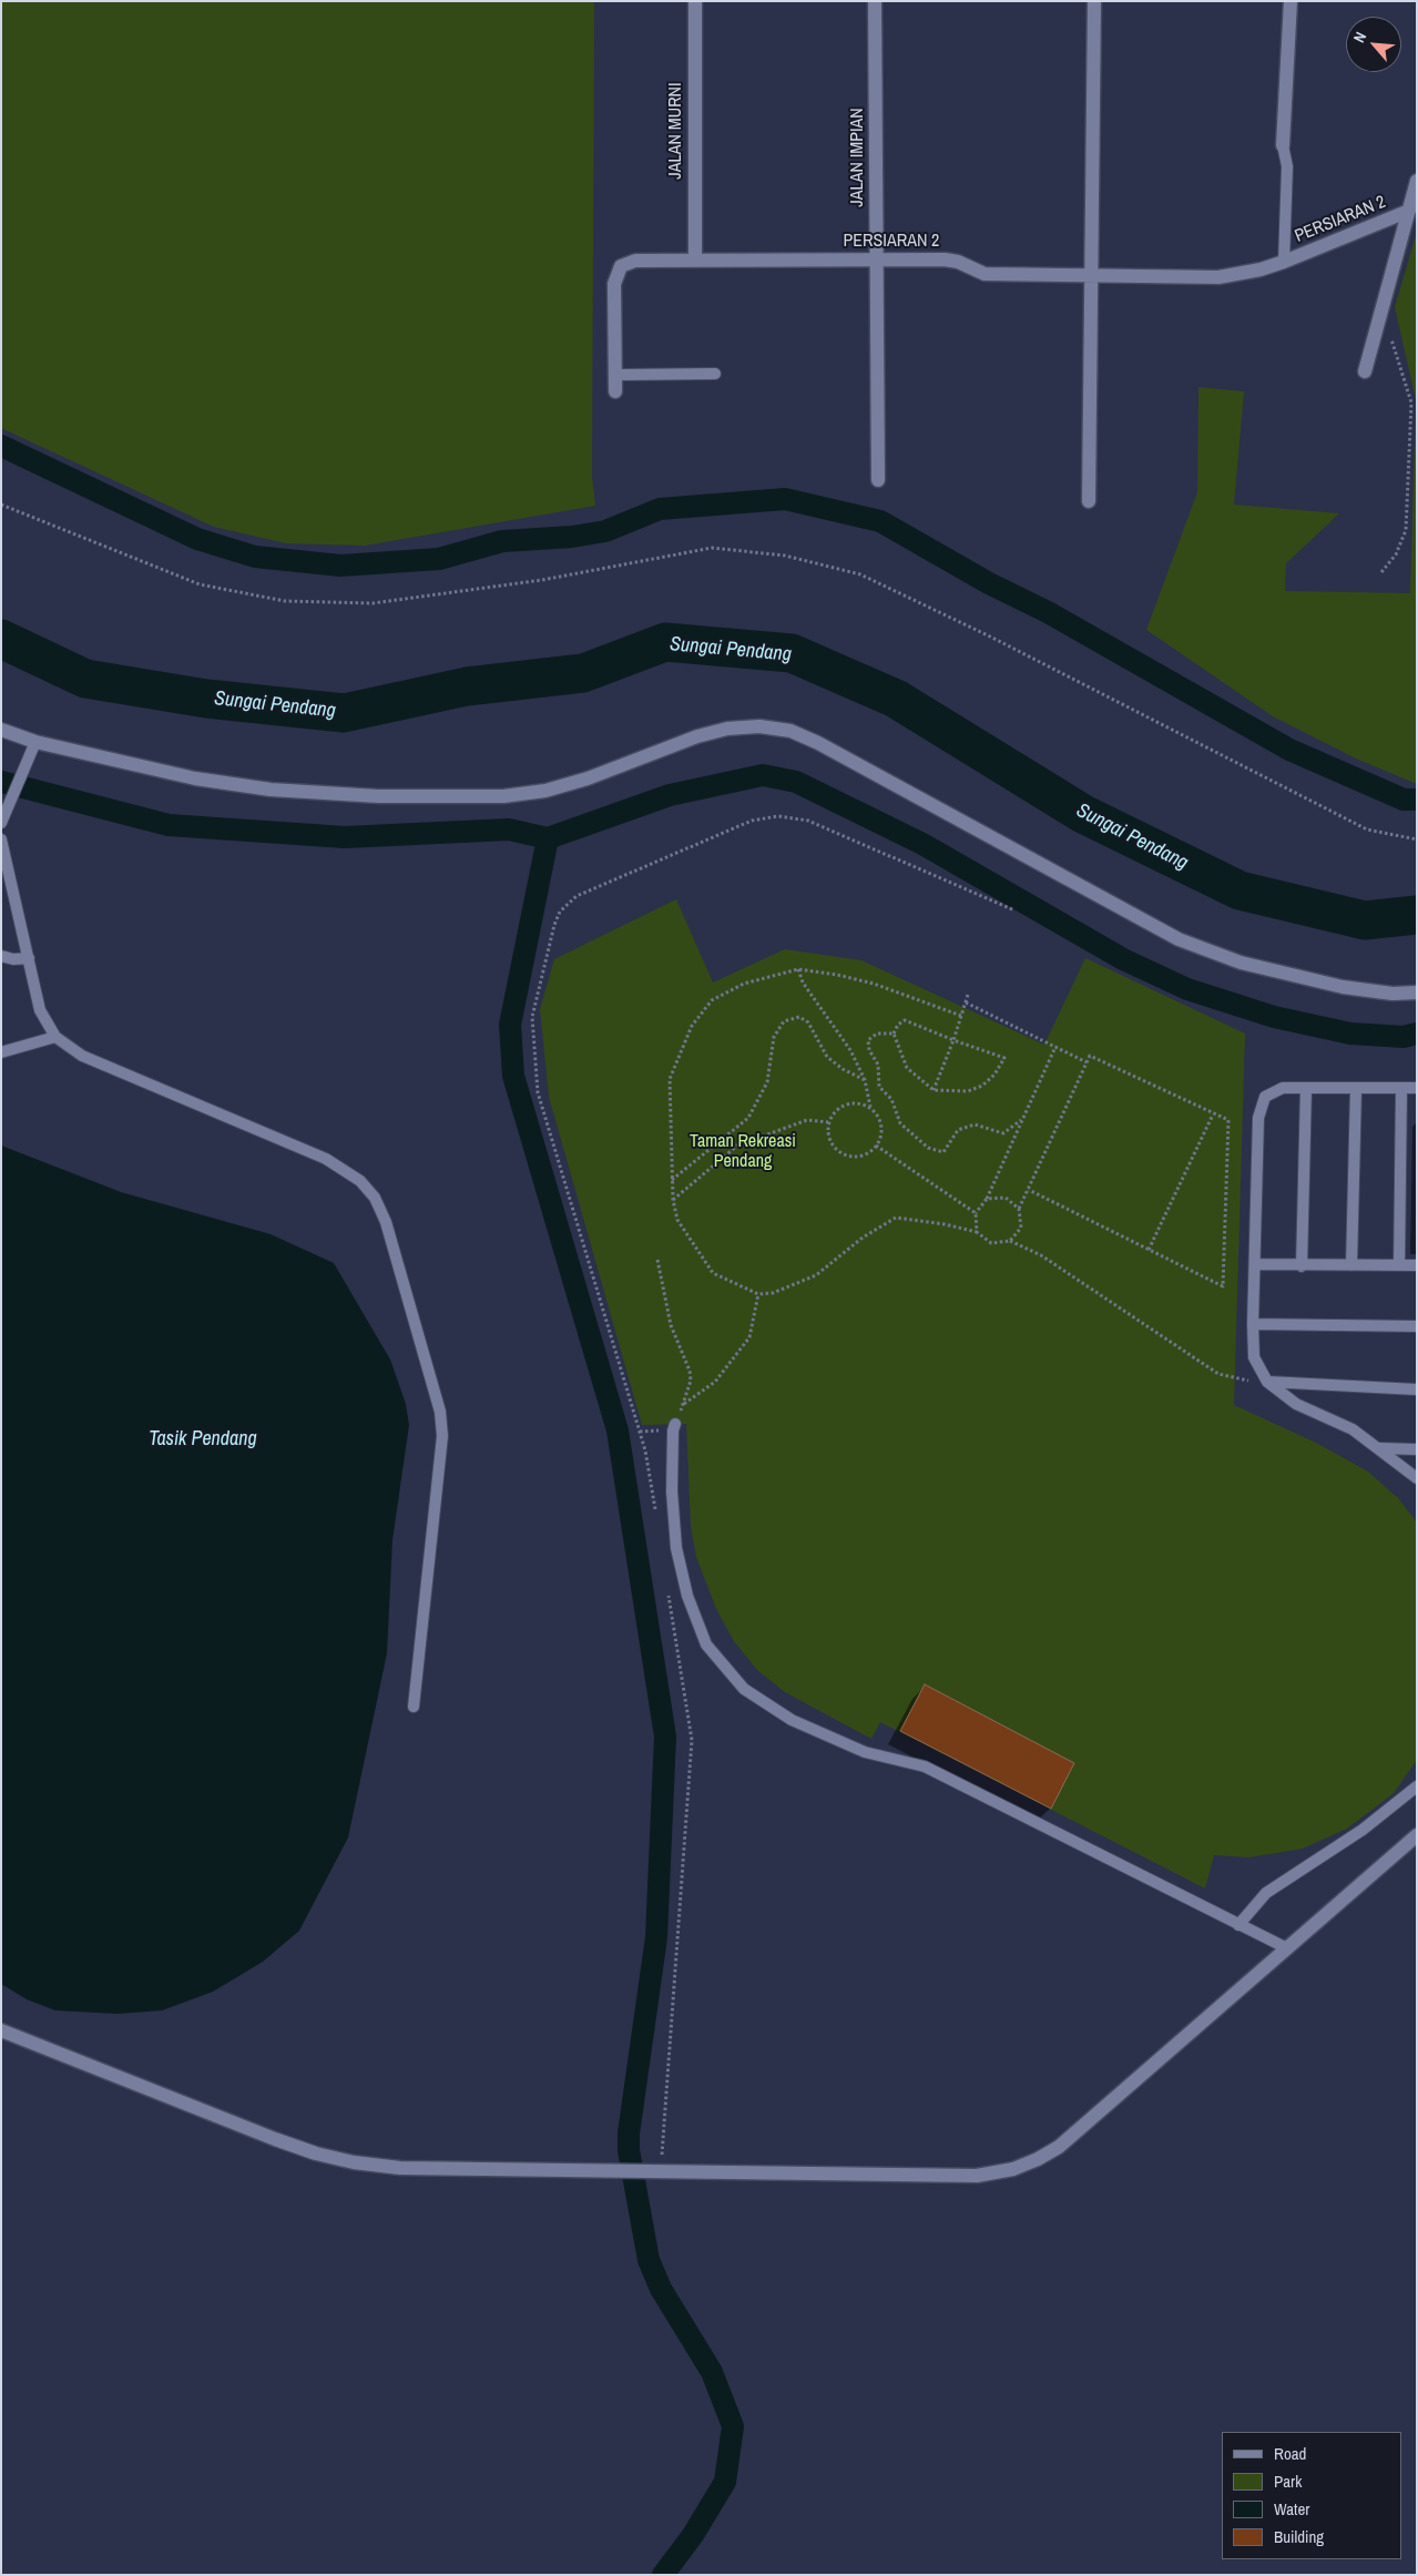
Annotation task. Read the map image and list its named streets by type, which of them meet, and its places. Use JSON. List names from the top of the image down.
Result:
{
  "streets": {
    "street": ["JALAN MURNI", "JALAN IMPIAN", "PERSIARAN 2"]
  },
  "crossings": [
    ["JALAN MURNI", "PERSIARAN 2"],
    ["JALAN IMPIAN", "PERSIARAN 2"]
  ],
  "water": ["Sungai Pendang", "Tasik Pendang"],
  "parks": ["Taman Rekreasi Pendang"],
  "legend": [
    "Road",
    "Park",
    "Water",
    "Building"
  ],
  "north": "top left"
}
